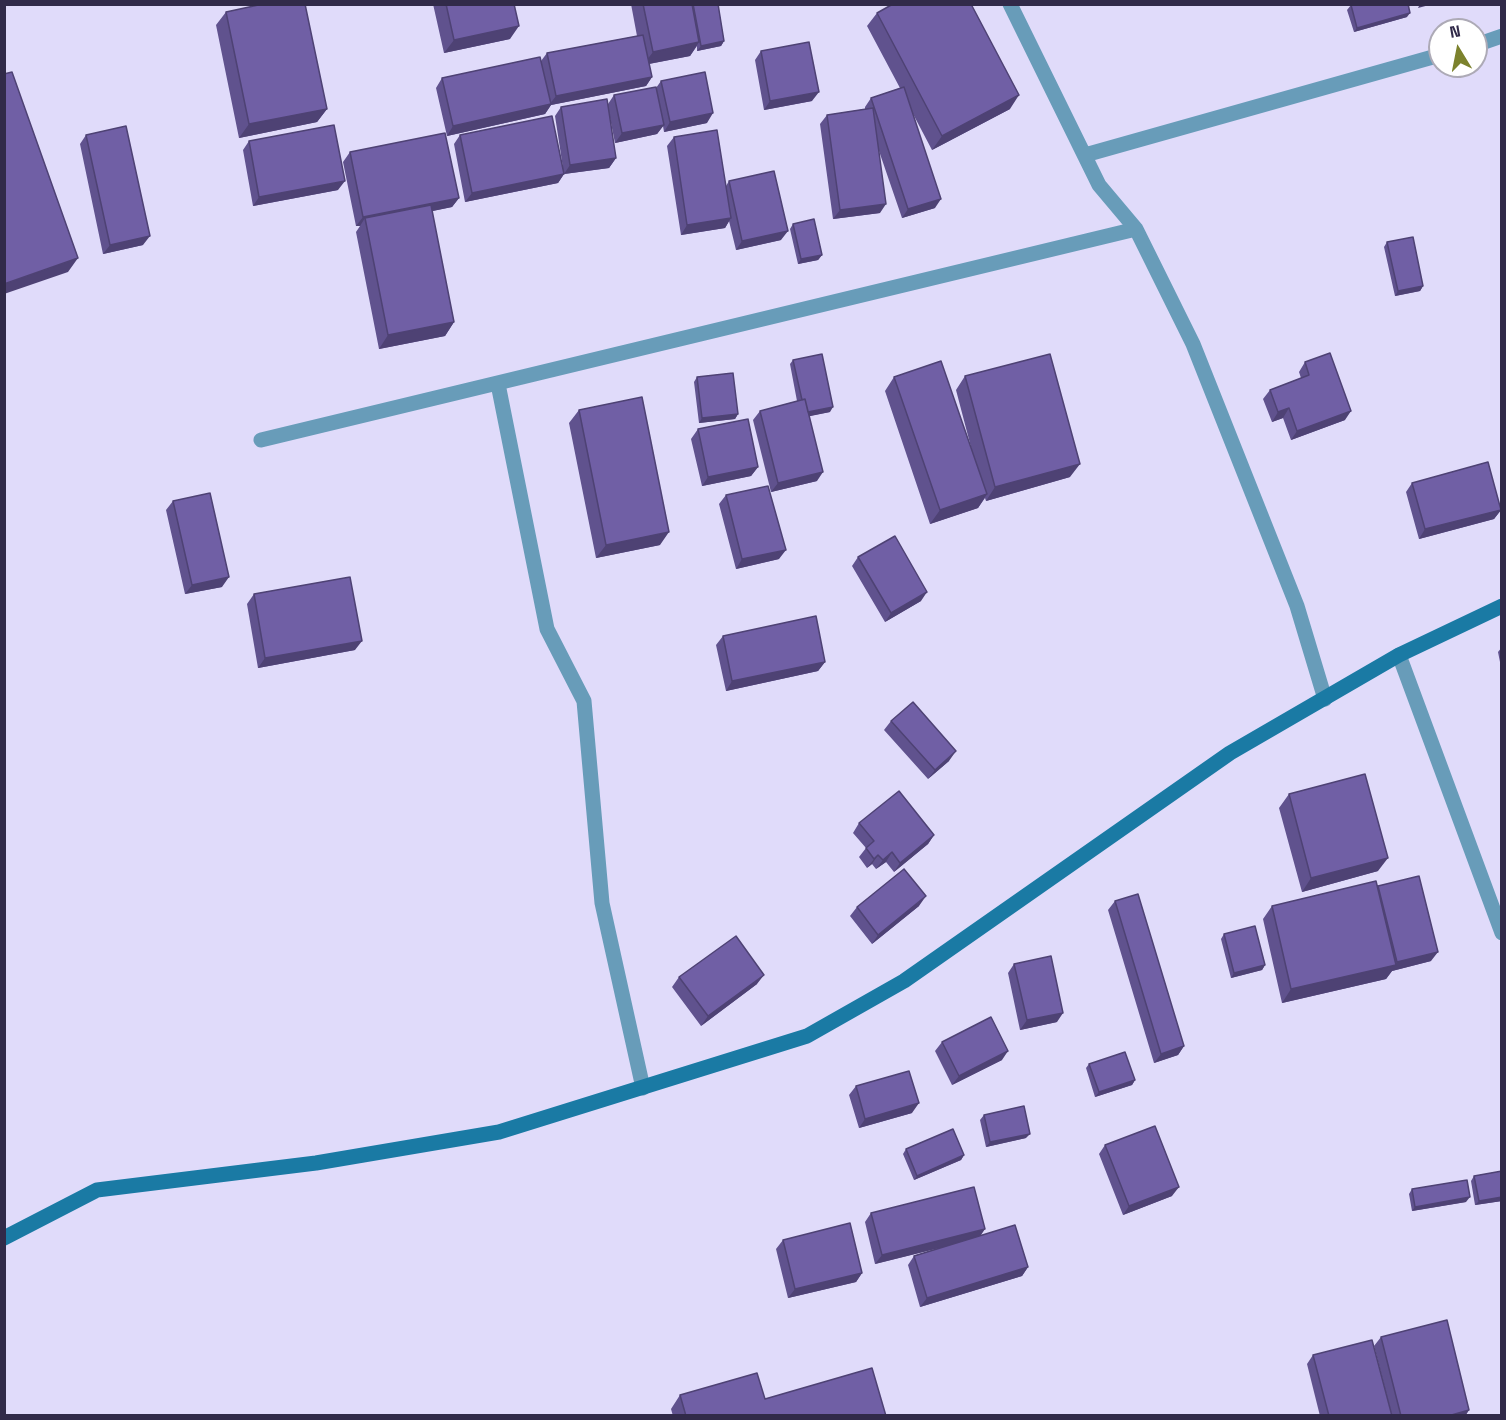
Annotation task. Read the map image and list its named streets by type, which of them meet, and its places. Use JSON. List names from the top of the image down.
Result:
{
  "north": "top"
}
